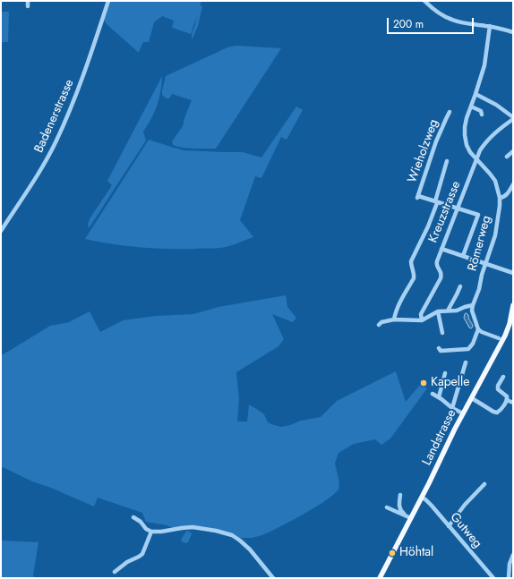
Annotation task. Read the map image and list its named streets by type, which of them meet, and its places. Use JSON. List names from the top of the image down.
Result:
{
  "streets": {
    "main road": ["Landstrasse"],
    "street": [
      "Badenerstrasse",
      "Wieholzweg",
      "Kreuzstrasse",
      "Römerweg",
      "Gutweg"
    ]
  },
  "crossings": [
    ["Kreuzstrasse", "Römerweg"],
    ["Landstrasse", "Gutweg"]
  ],
  "places": ["Kapelle", "Höhtal"],
  "scale_bar": "200 m"
}
